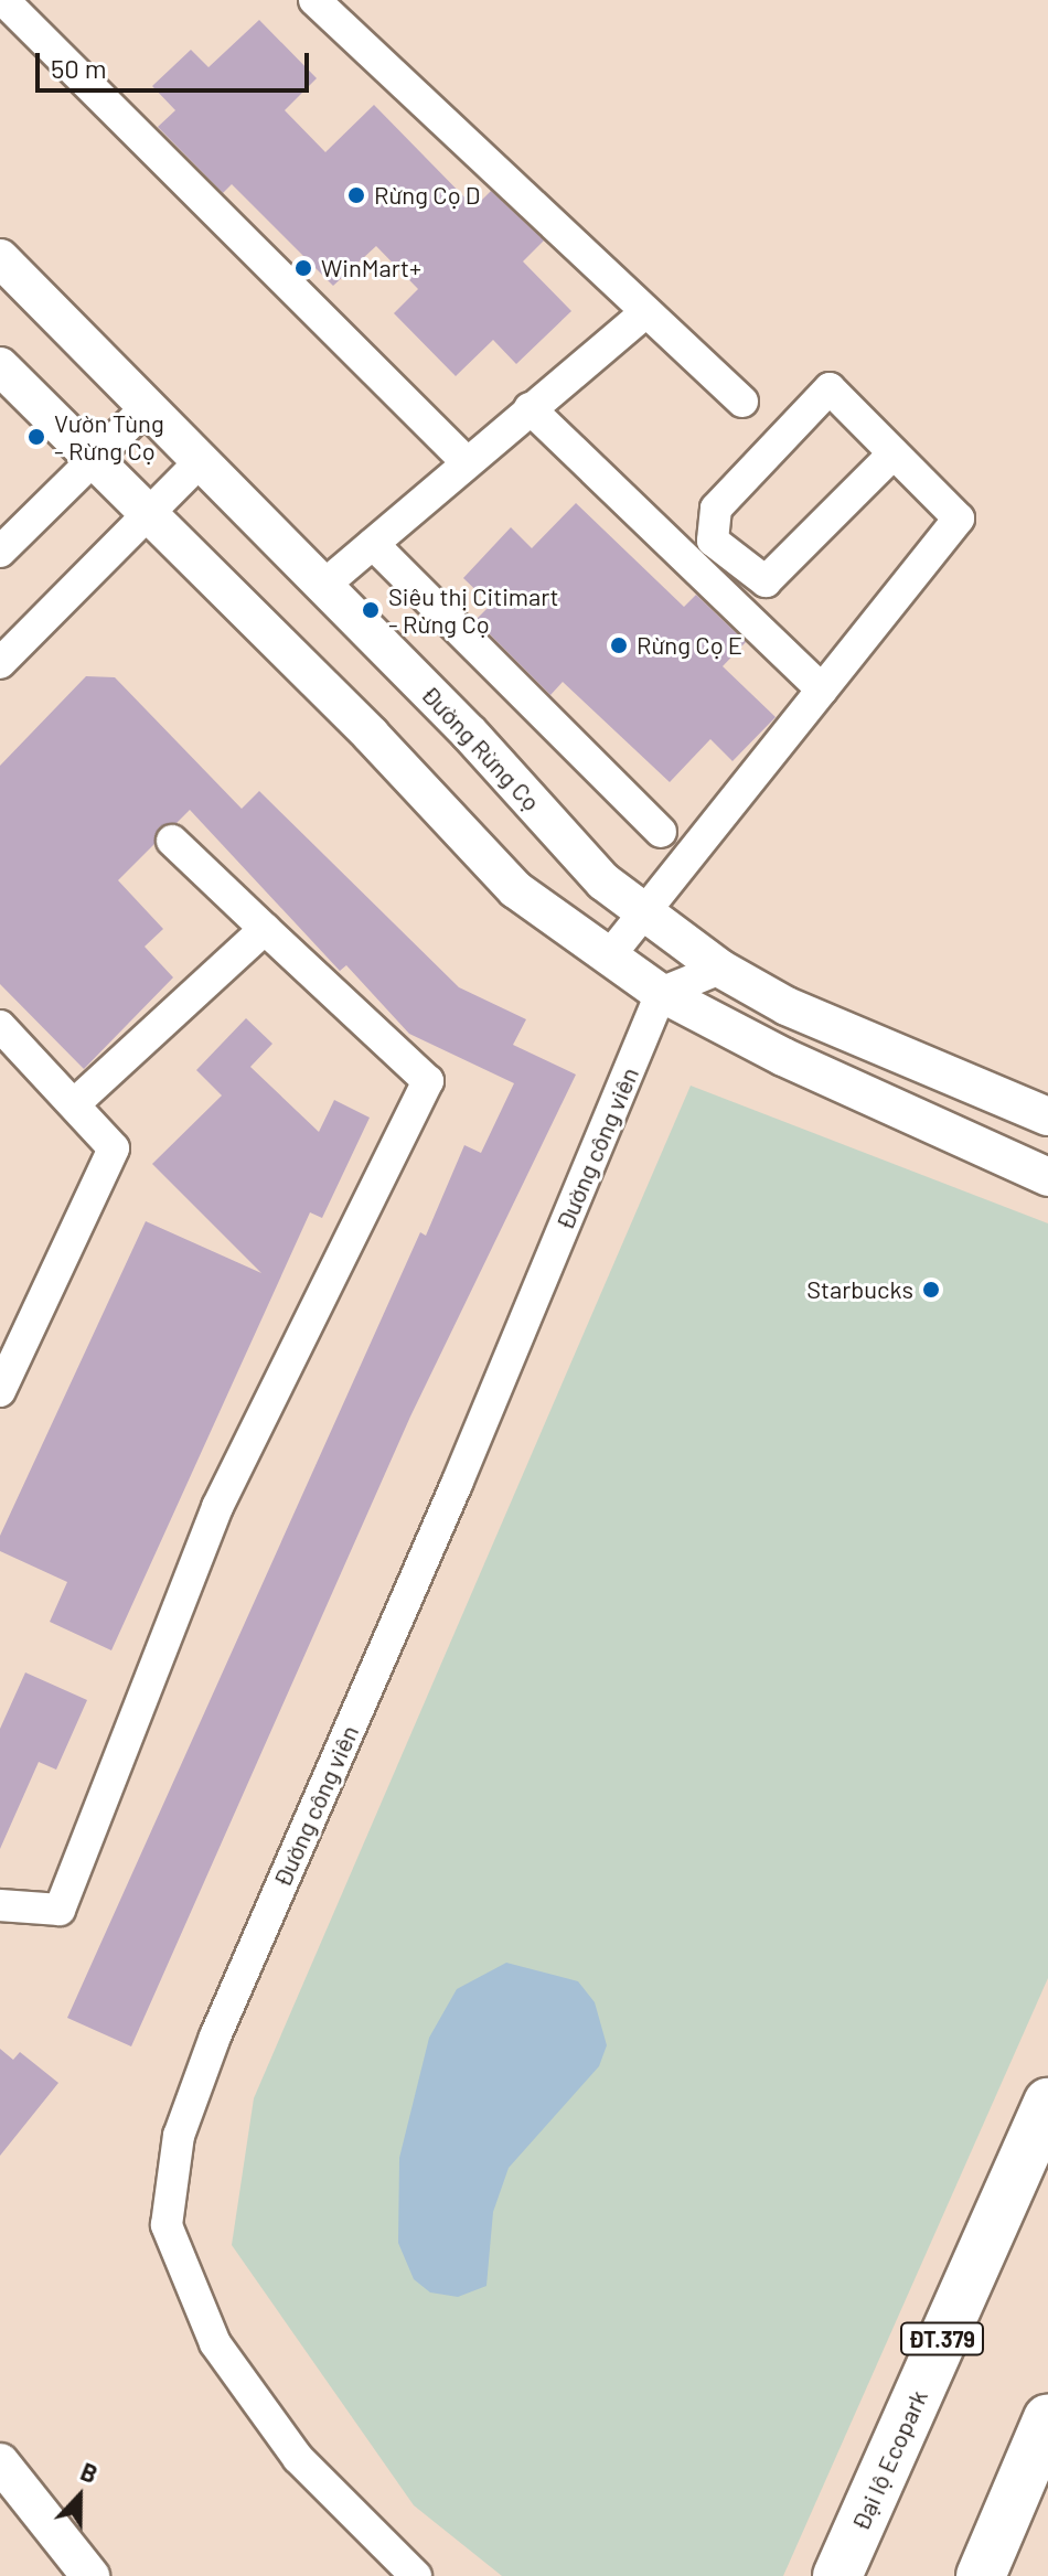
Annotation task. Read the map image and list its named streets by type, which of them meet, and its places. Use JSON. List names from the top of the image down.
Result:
{
  "streets": {
    "highway": ["ĐT.379", "Đại lộ Ecopark"],
    "street": ["Đường Rừng Cọ", "Đường công viên"]
  },
  "places": [
    "Rừng Cọ D",
    "WinMart+",
    "Vườn Tùng - Rừng Cọ",
    "Siêu thị Citimart - Rừng Cọ",
    "Rừng Cọ E",
    "Starbucks"
  ],
  "scale_bar": "50 m",
  "north": "top"
}
